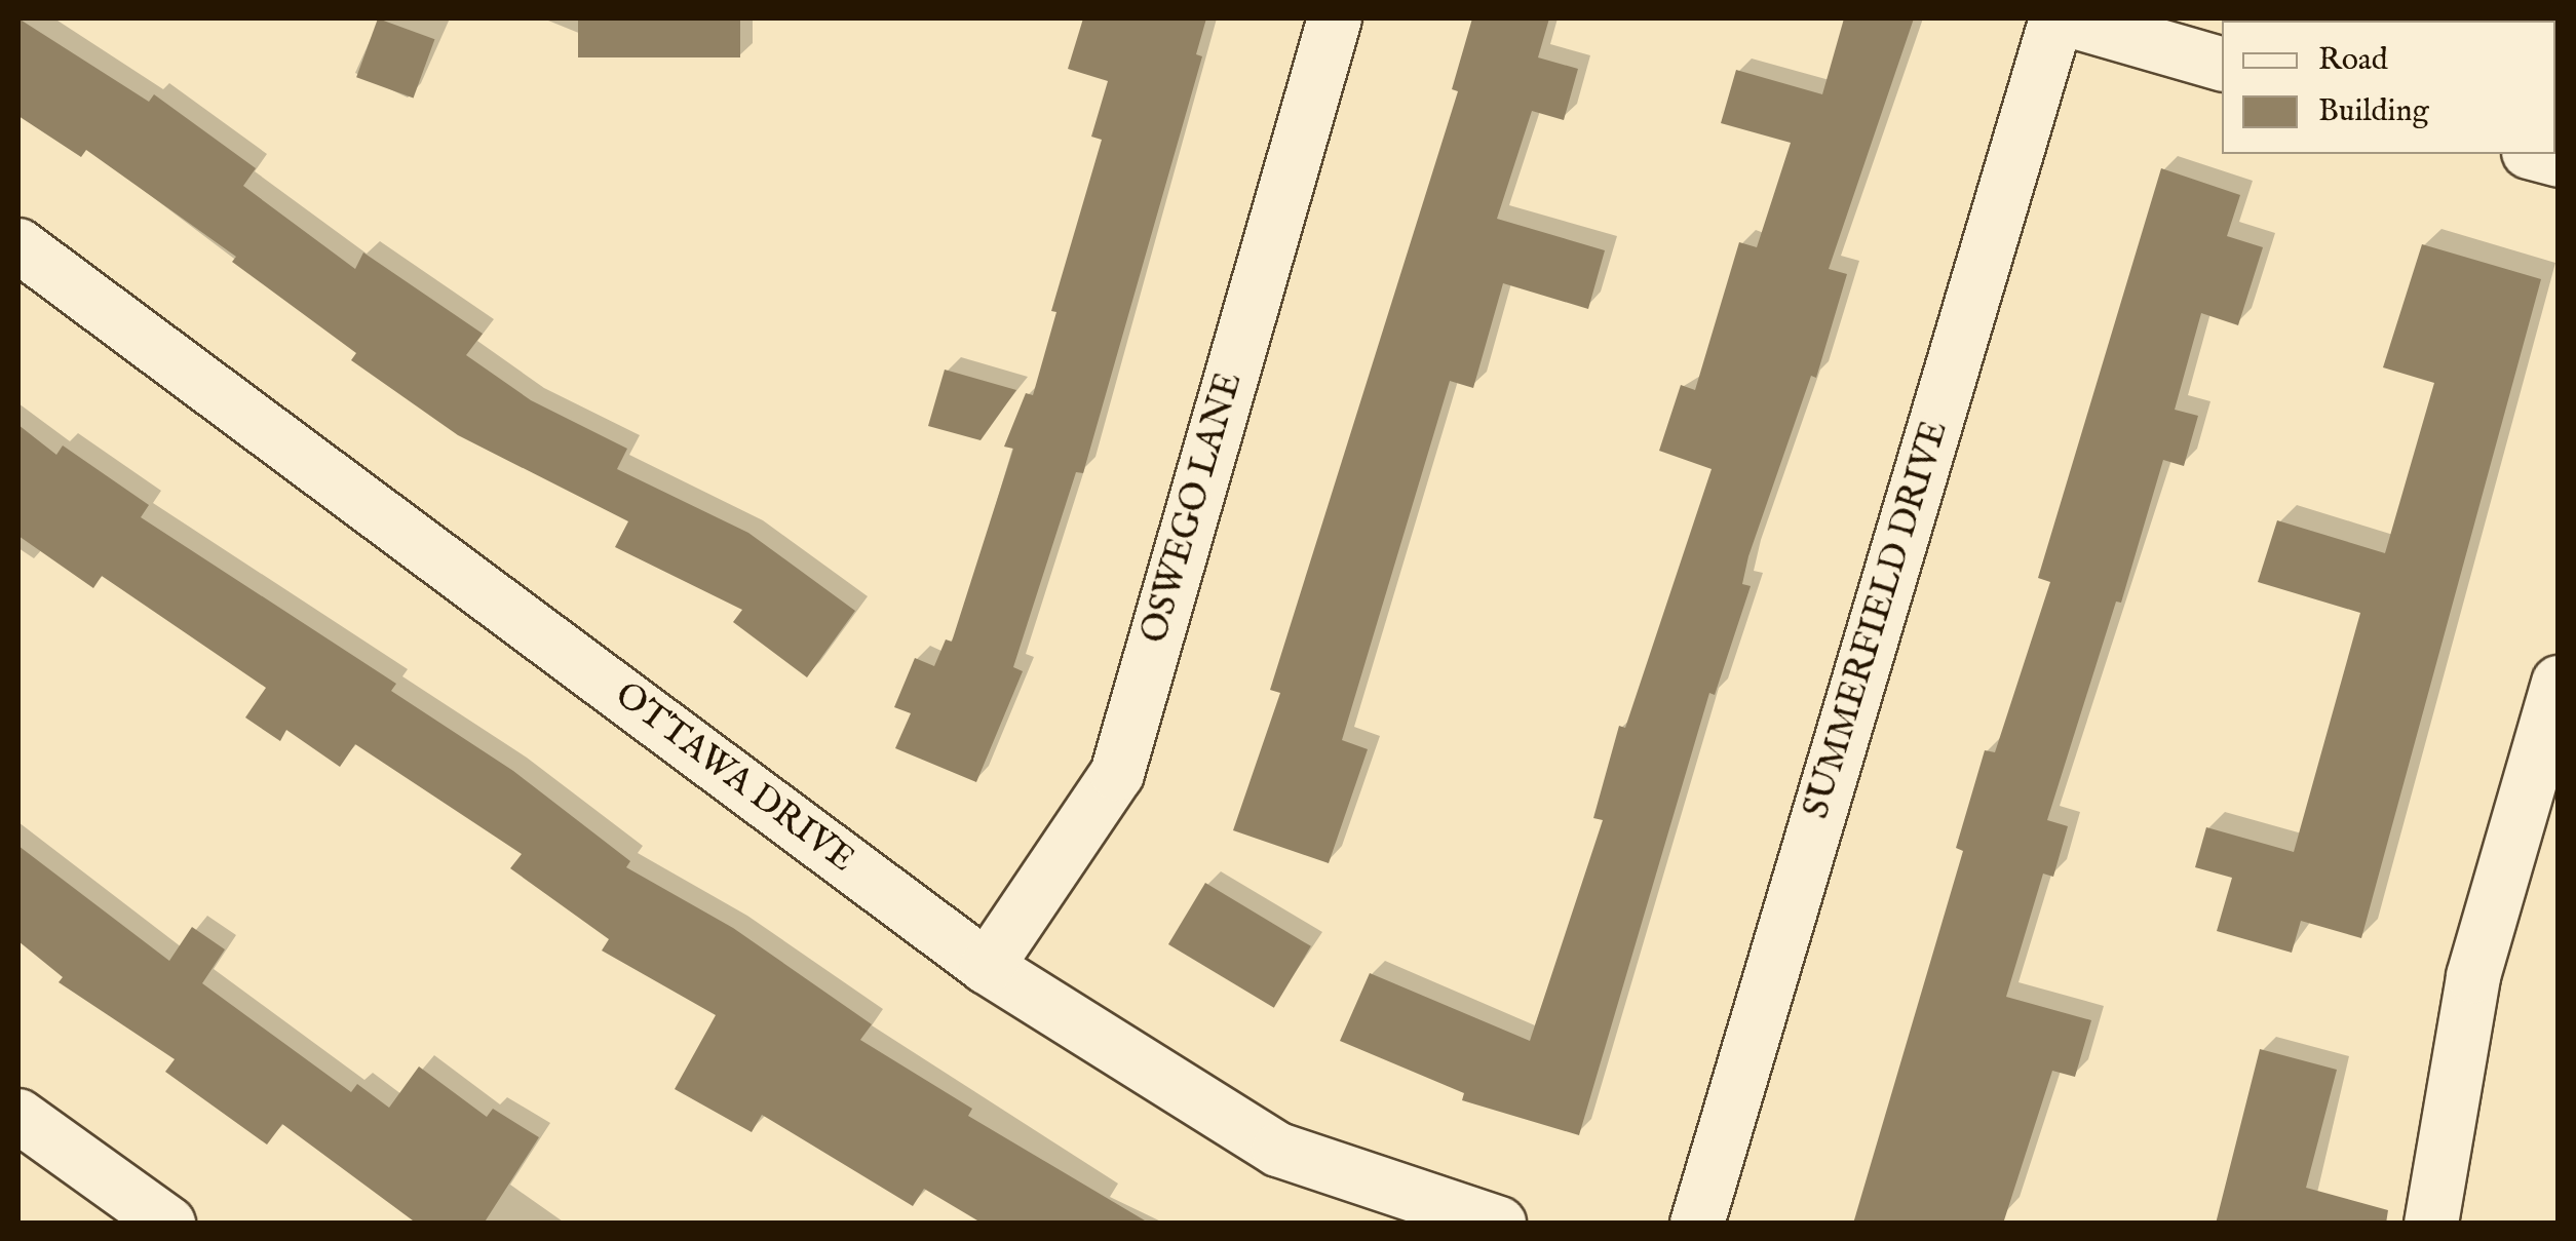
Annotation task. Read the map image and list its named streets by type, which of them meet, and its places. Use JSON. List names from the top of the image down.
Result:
{
  "streets": {
    "street": ["OSWEGO LANE", "SUMMERFIELD DRIVE", "OTTAWA DRIVE"]
  },
  "crossings": [
    ["OSWEGO LANE", "OTTAWA DRIVE"]
  ],
  "legend": ["Road", "Building"]
}
